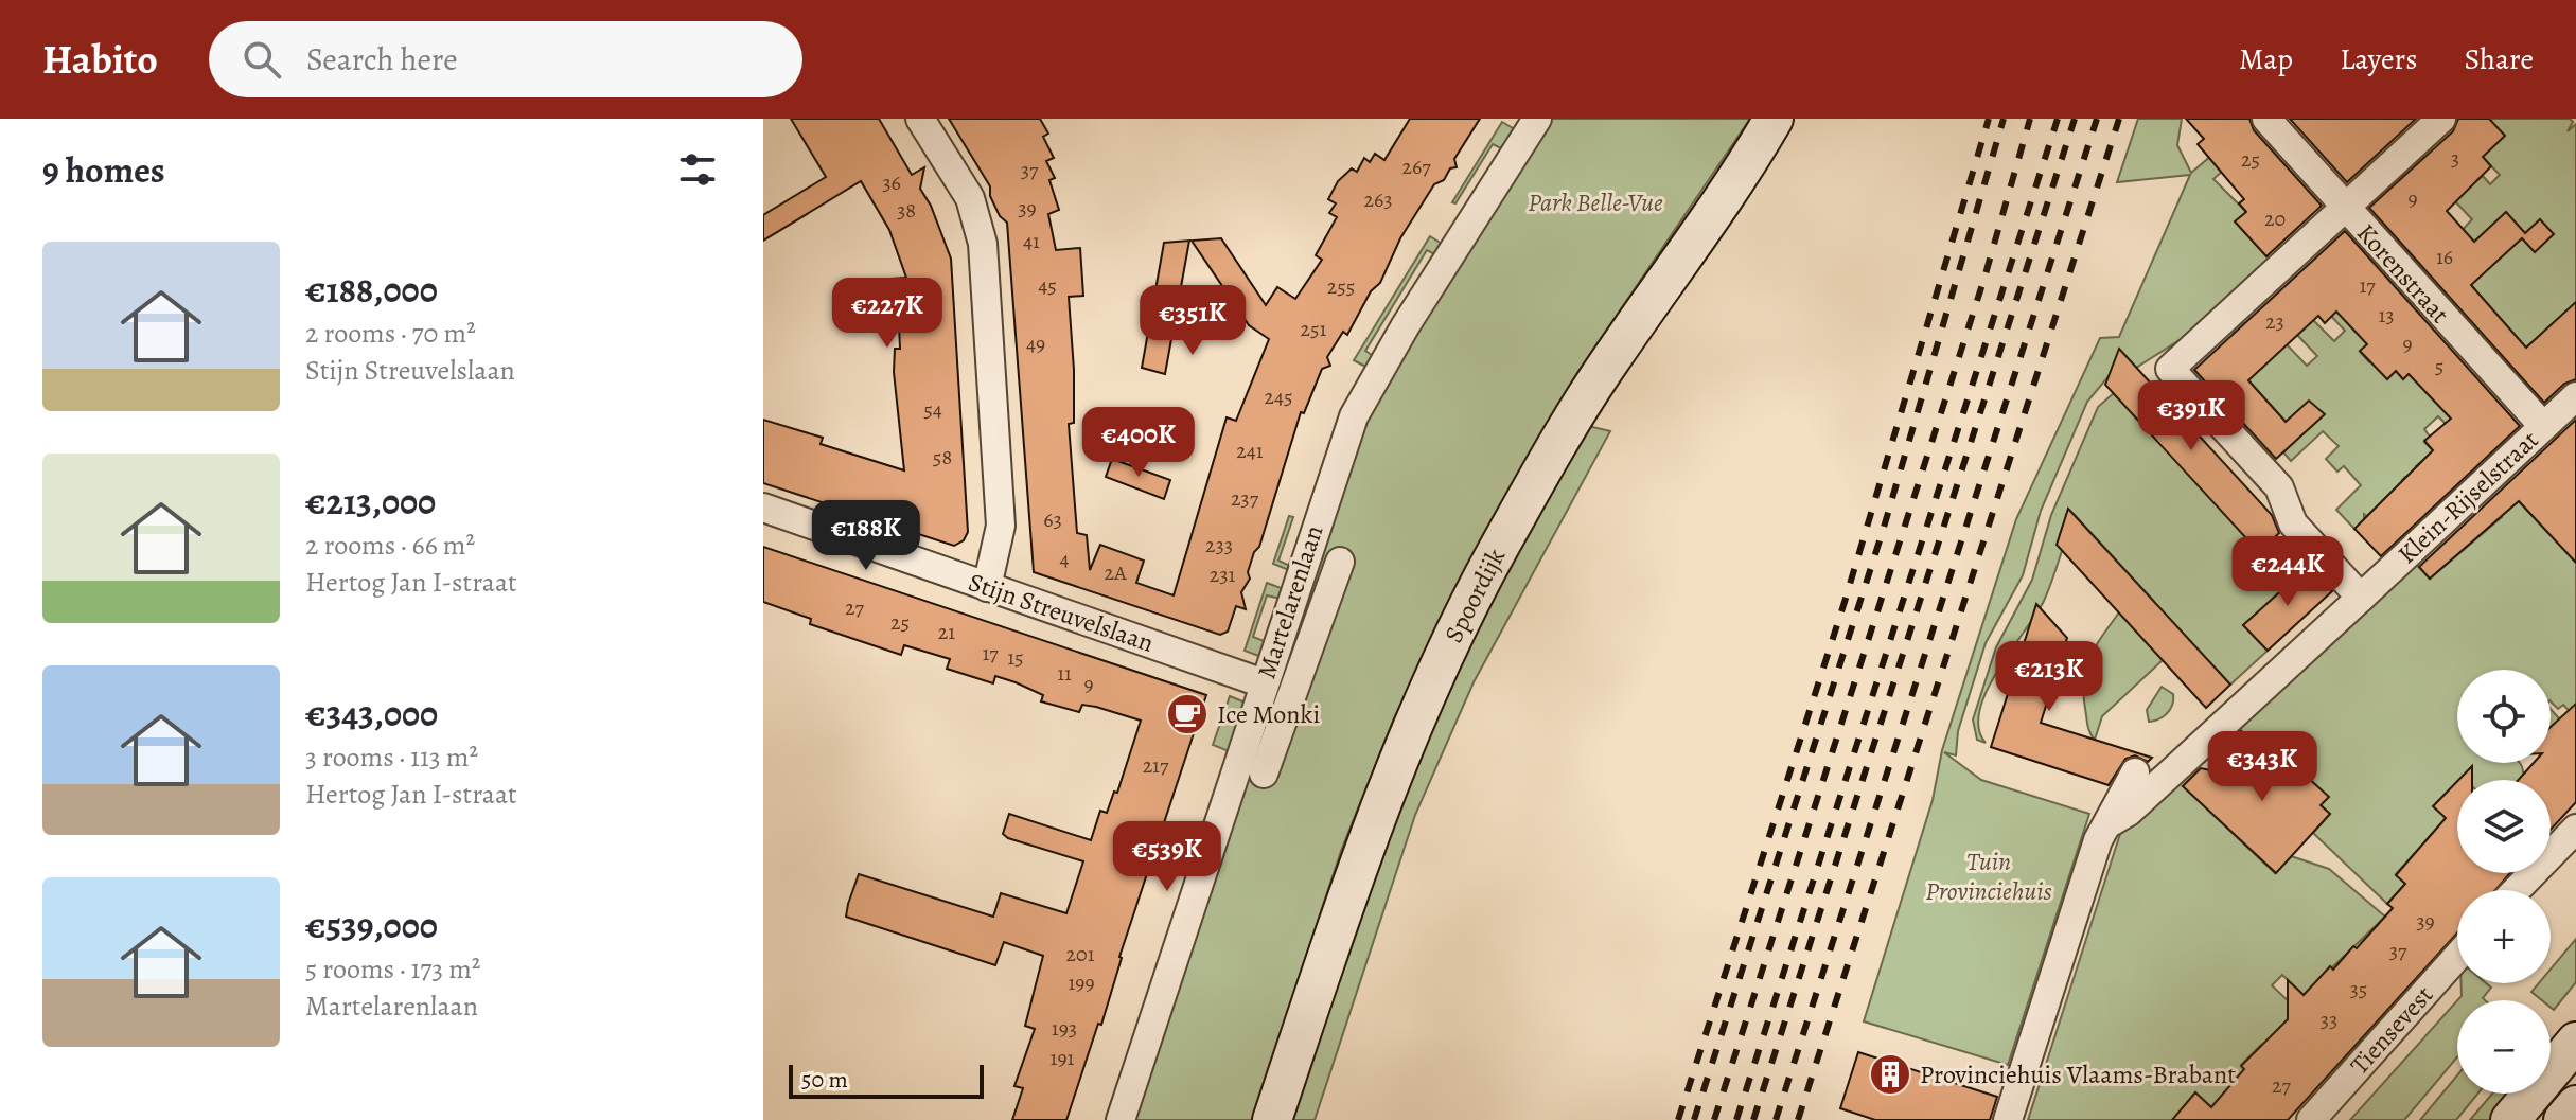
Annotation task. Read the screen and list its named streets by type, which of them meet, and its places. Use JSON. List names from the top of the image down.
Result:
{
  "streets": {
    "street": [
      "Korenstraat",
      "Klein-Rijselstraat",
      "Spoordijk",
      "Martelarenlaan",
      "Stijn Streuvelslaan",
      "Tiensevest"
    ]
  },
  "crossings": [
    ["Korenstraat", "Klein-Rijselstraat"],
    ["Martelarenlaan", "Stijn Streuvelslaan"]
  ],
  "parks": ["Park Belle-Vue", "Tuin Provinciehuis"],
  "places": {
    "cafe": ["Ice Monki"],
    "building": ["Provinciehuis Vlaams-Brabant"]
  },
  "house_numbers": [
    "3",
    "25",
    "267",
    "37",
    "36",
    "9",
    "263",
    "39",
    "38",
    "20",
    "41",
    "16",
    "45",
    "17",
    "255",
    "13",
    "23",
    "251",
    "49",
    "9",
    "5",
    "245",
    "54",
    "241",
    "58",
    "237",
    "63",
    "233",
    "4",
    "2A",
    "231",
    "27",
    "25",
    "21",
    "17",
    "15",
    "11",
    "9",
    "217",
    "39",
    "37",
    "201",
    "199",
    "35",
    "33",
    "193",
    "191",
    "27"
  ],
  "scale_bar": "50 m",
  "page": {
    "header": "Habito",
    "search": "Search here",
    "nav": ["Map", "Layers", "Share"],
    "heading": "9 homes",
    "list": [
      {
        "name": "€188,000",
        "note": "2 rooms · 70 m² · Stijn Streuvelslaan"
      },
      {
        "name": "€213,000",
        "note": "2 rooms · 66 m² · Hertog Jan I-straat"
      },
      {
        "name": "€343,000",
        "note": "3 rooms · 113 m² · Hertog Jan I-straat"
      },
      {
        "name": "€539,000",
        "note": "5 rooms · 173 m² · Martelarenlaan"
      }
    ],
    "price": [
      "€227K",
      "€351K",
      "€391K",
      "€400K",
      "€188K",
      "€244K",
      "€213K",
      "€343K",
      "€539K"
    ],
    "map_buttons": ["+", "−"],
    "scale": "50 m"
  }
}
